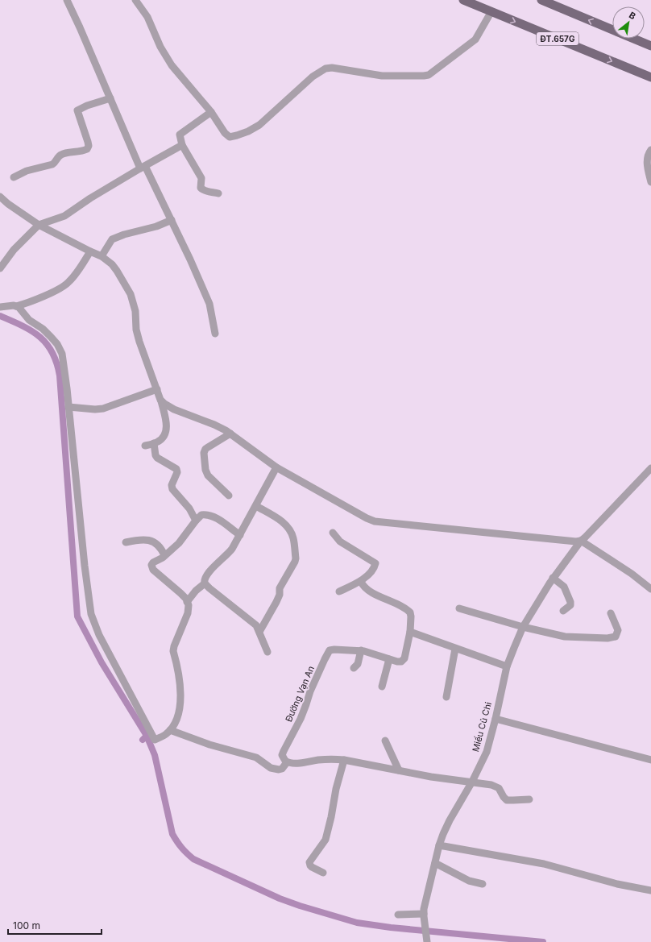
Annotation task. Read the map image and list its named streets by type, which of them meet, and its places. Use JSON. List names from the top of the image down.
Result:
{
  "streets": {
    "main road": ["ĐT.657G"],
    "street": ["Đường Vạn An", "Miếu Củ Chi"]
  },
  "scale_bar": "100 m",
  "north": "top right"
}
